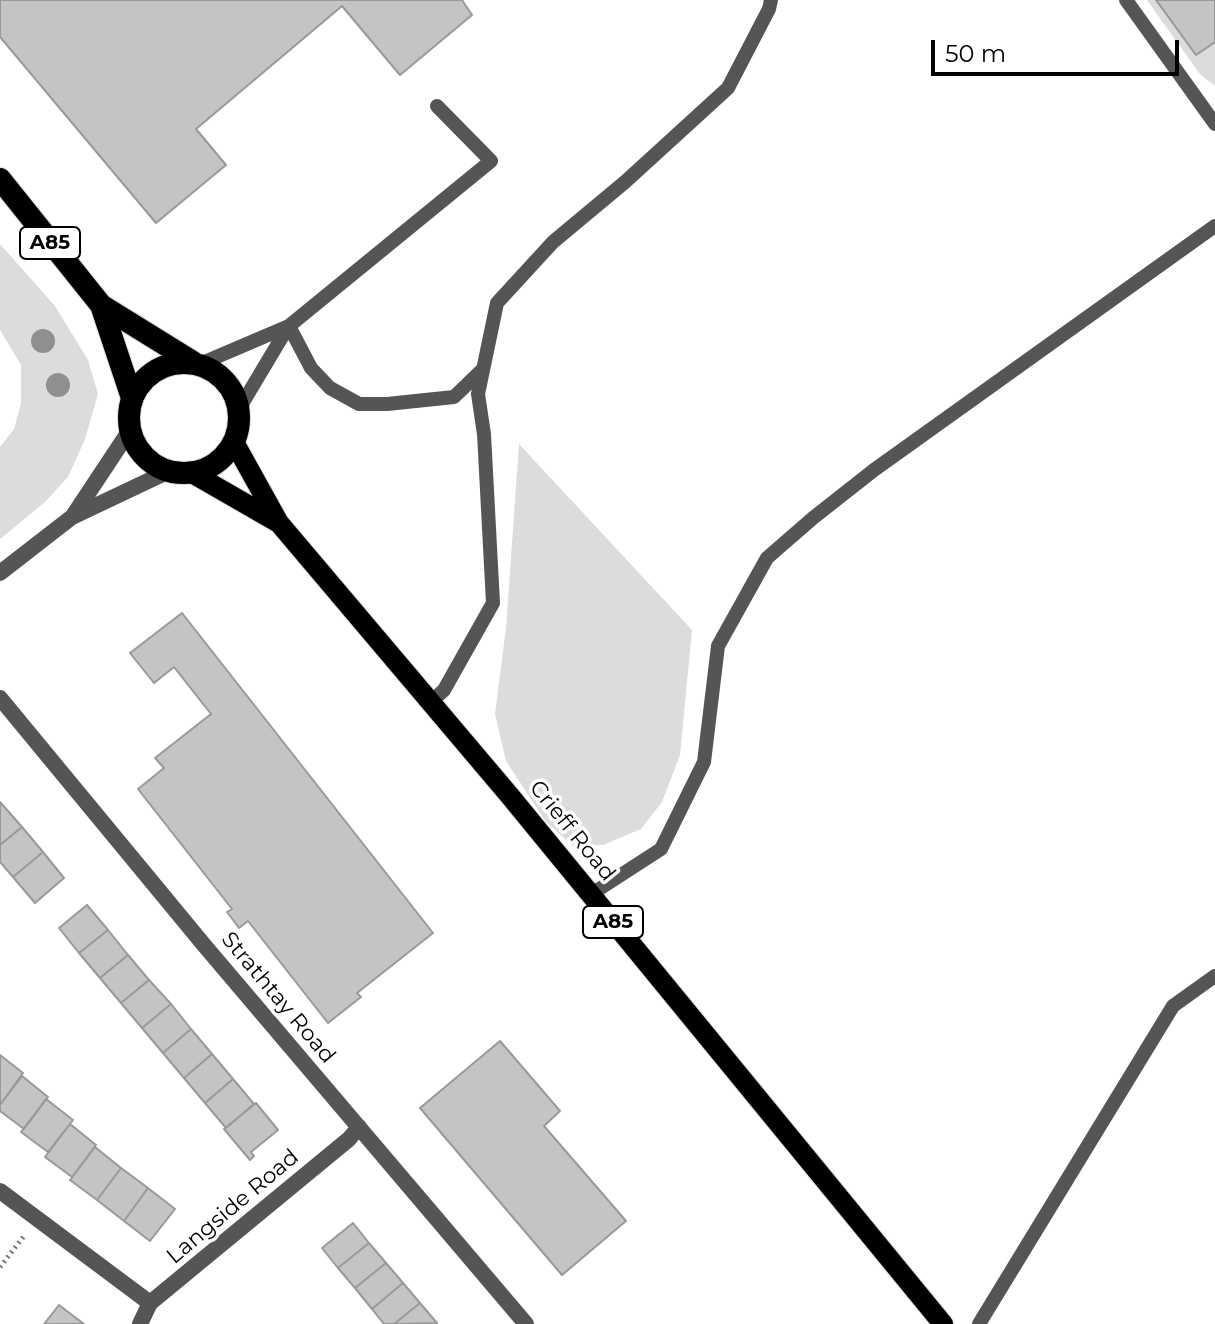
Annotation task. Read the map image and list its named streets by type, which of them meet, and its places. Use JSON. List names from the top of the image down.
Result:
{
  "streets": {
    "highway": ["A85"],
    "main road": ["Crieff Road"],
    "street": ["Strathtay Road", "Langside Road"]
  },
  "crossings": [
    ["A85", "Crieff Road"],
    ["Strathtay Road", "Langside Road"]
  ],
  "scale_bar": "50 m"
}
